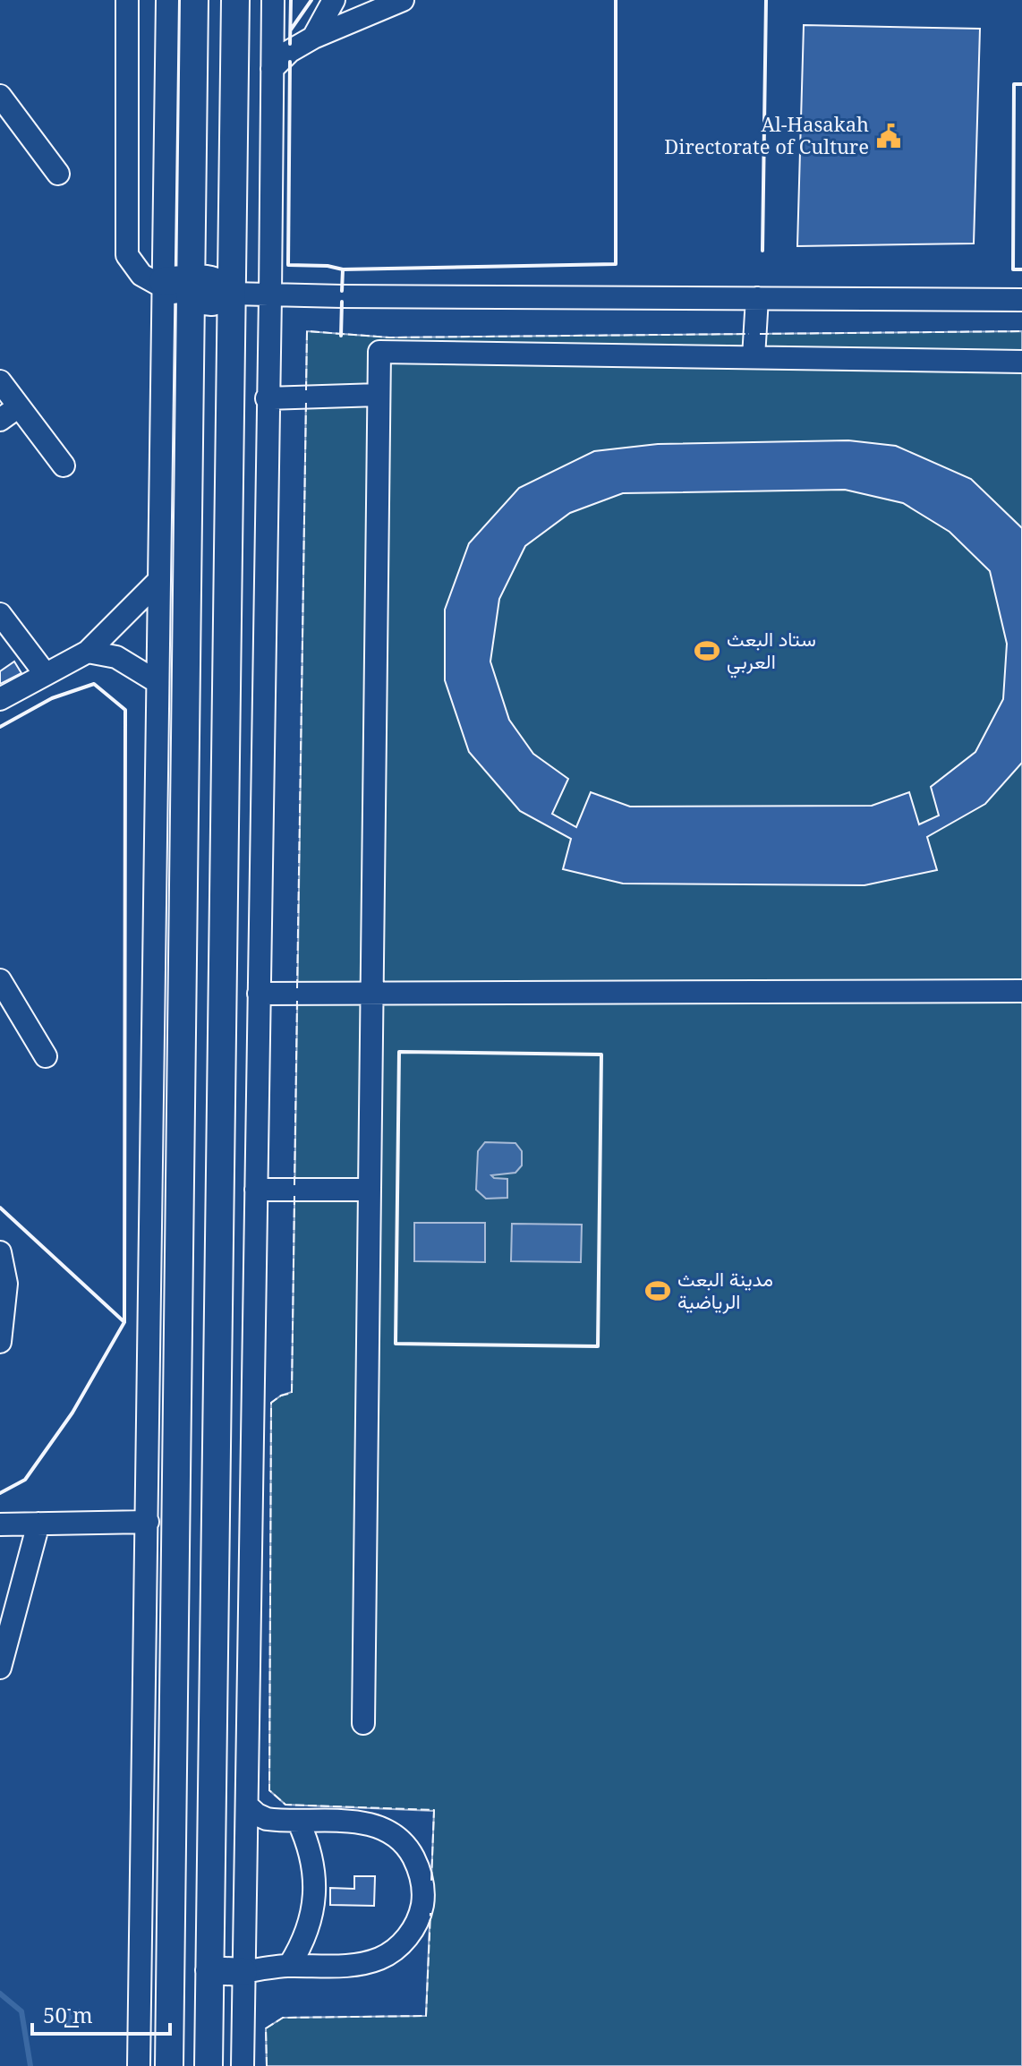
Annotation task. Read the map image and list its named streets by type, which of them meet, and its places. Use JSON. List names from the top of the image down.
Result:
{
  "places": {
    "public building": ["Al-Hasakah Directorate of Culture"],
    "sports": ["ستاد البعث العربي", "مدينة البعث الرياضية"]
  },
  "scale_bar": "50 m"
}
